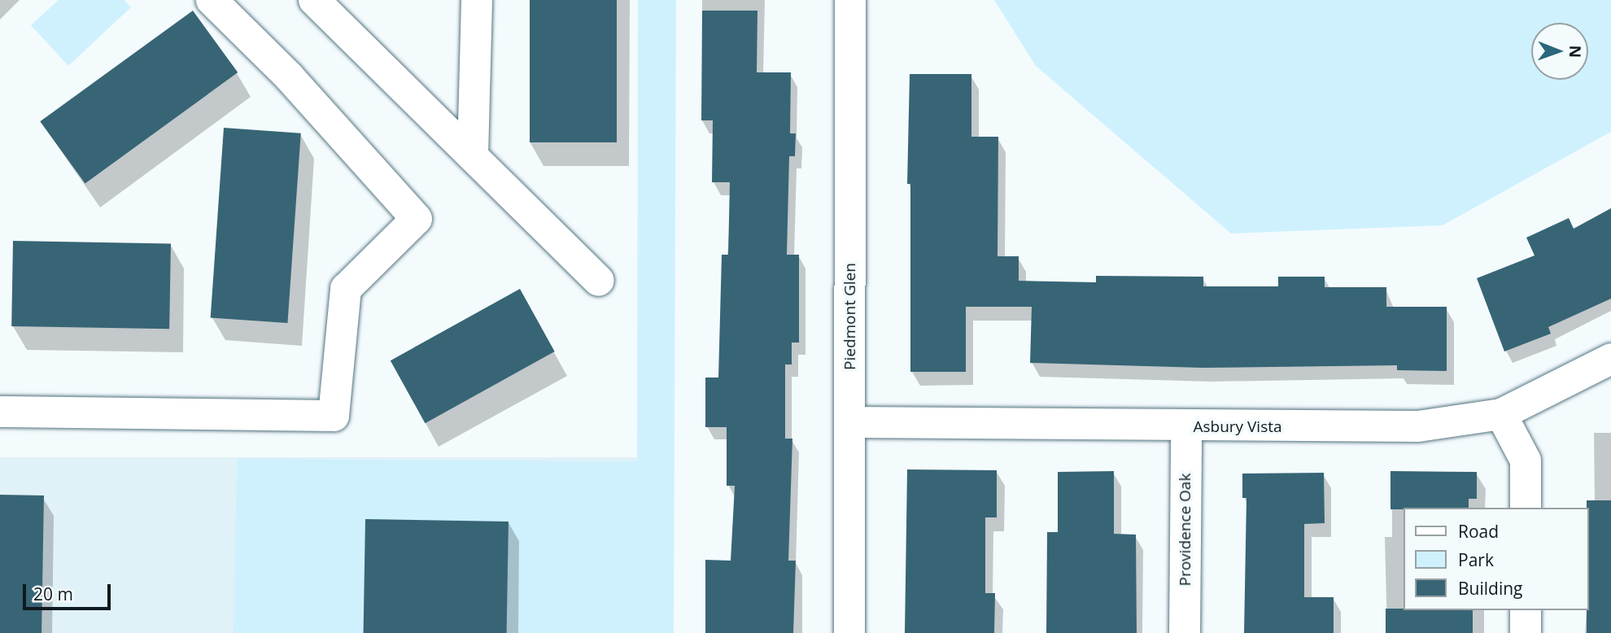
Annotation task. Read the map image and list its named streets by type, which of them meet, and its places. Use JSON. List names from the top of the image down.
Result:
{
  "streets": {
    "street": ["Piedmont Glen", "Asbury Vista", "Providence Oak"]
  },
  "crossings": [
    ["Piedmont Glen", "Asbury Vista"],
    ["Asbury Vista", "Providence Oak"]
  ],
  "legend": ["Road", "Park", "Building"],
  "scale_bar": "20 m",
  "north": "right"
}
